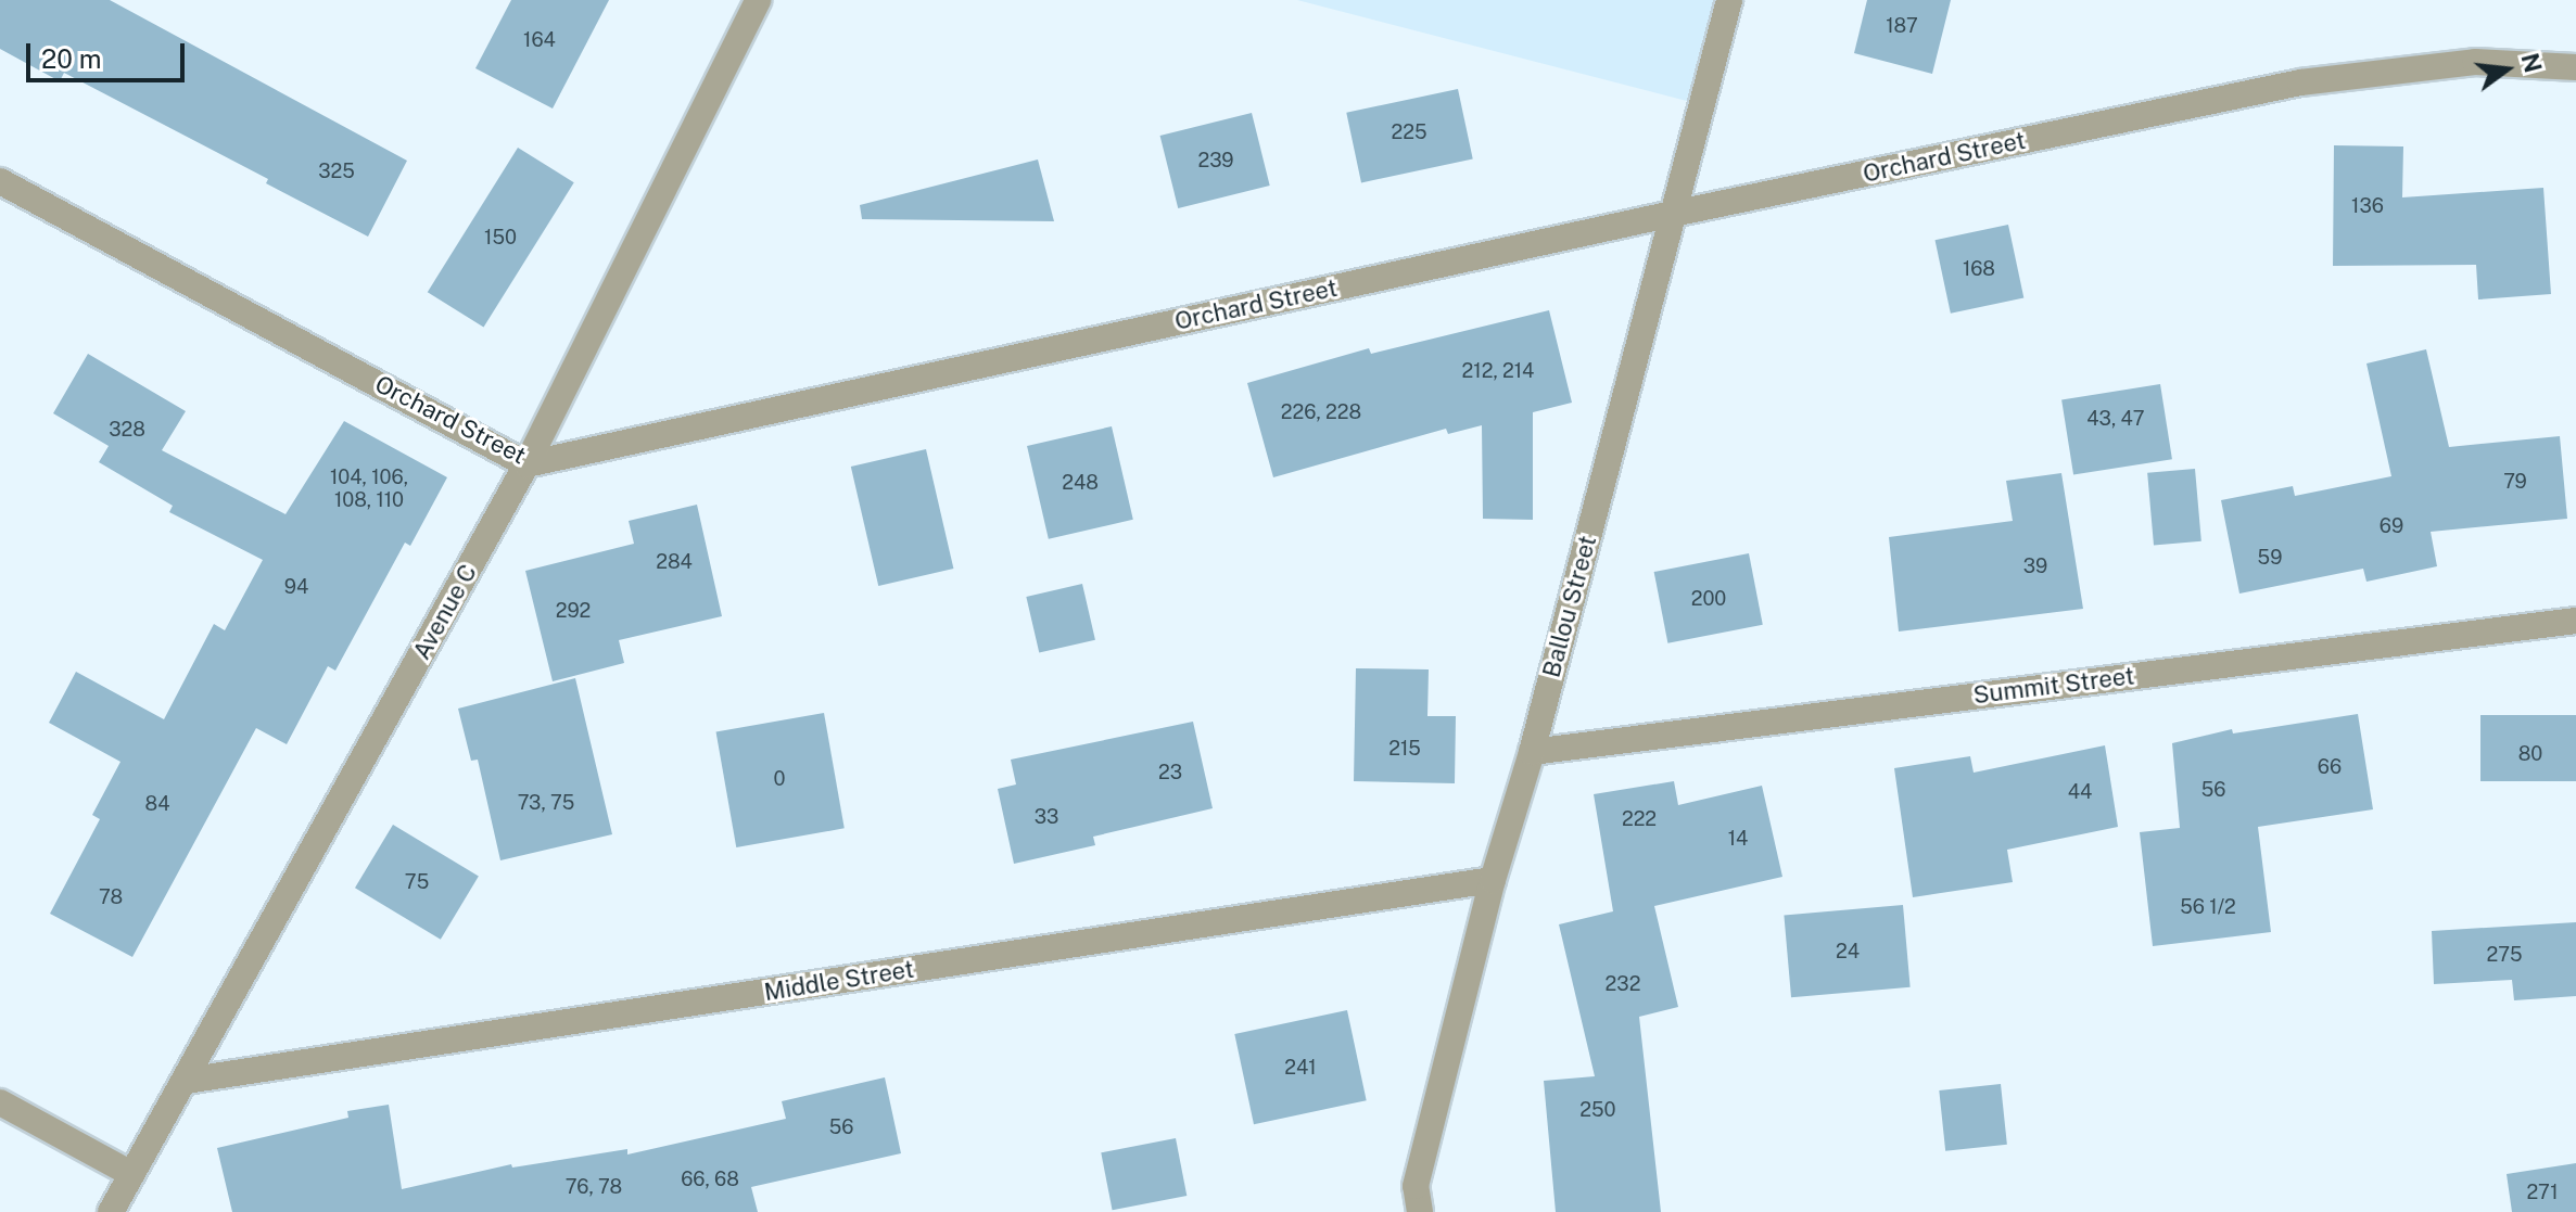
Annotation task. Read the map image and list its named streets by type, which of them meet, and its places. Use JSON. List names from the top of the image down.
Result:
{
  "streets": {
    "street": [
      "Orchard Street",
      "Ballou Street",
      "Avenue C",
      "Summit Street",
      "Middle Street"
    ]
  },
  "crossings": [
    ["Orchard Street", "Ballou Street"],
    ["Orchard Street", "Avenue C"],
    ["Ballou Street", "Summit Street"],
    ["Ballou Street", "Middle Street"],
    ["Avenue C", "Middle Street"]
  ],
  "house_numbers": [
    "187",
    "164",
    "225",
    "239",
    "325",
    "136",
    "150",
    "168",
    "212, 214",
    "226, 228",
    "43, 47",
    "328",
    "104, 106, 108, 110",
    "79",
    "248",
    "69",
    "59",
    "284",
    "39",
    "94",
    "200",
    "292",
    "215",
    "80",
    "66",
    "23",
    "0",
    "56",
    "44",
    "73, 75",
    "84",
    "33",
    "222",
    "14",
    "75",
    "78",
    "56 1/2",
    "24",
    "275",
    "232",
    "241",
    "250",
    "56",
    "66, 68",
    "76, 78",
    "271"
  ],
  "scale_bar": "20 m",
  "north": "right"
}
